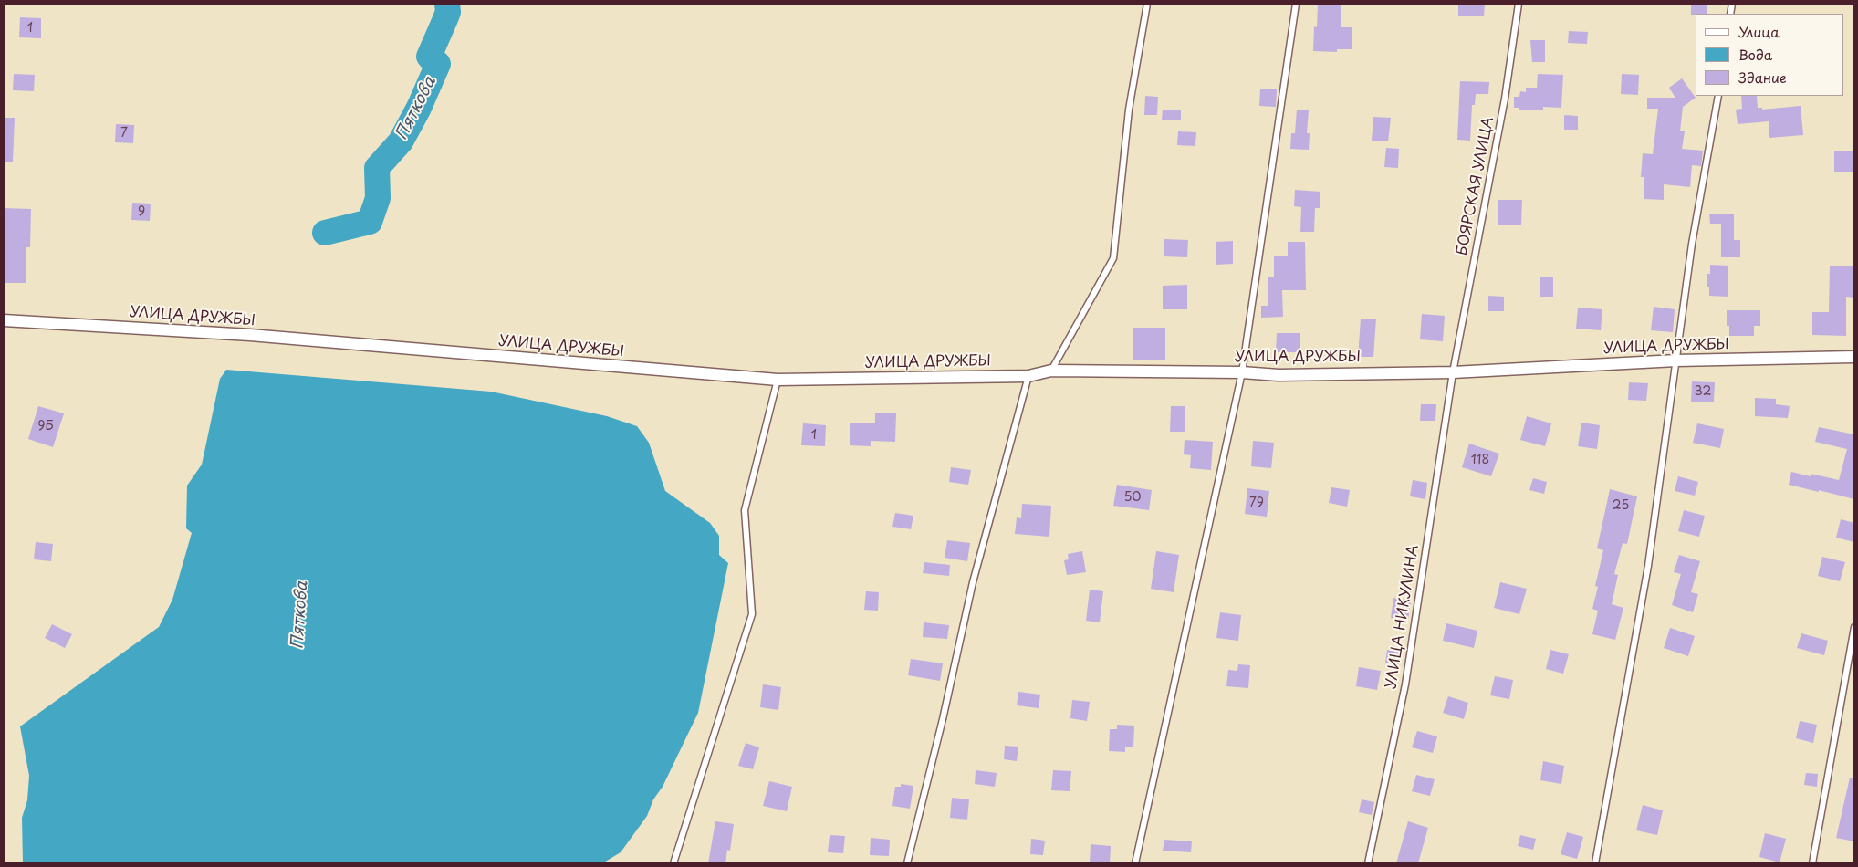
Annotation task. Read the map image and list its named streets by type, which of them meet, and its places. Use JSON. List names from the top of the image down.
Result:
{
  "streets": {
    "street": ["УЛИЦА ДРУЖБЫ"],
    "lane": ["БОЯРСКАЯ УЛИЦА", "УЛИЦА НИКУЛИНА"]
  },
  "crossings": [
    ["БОЯРСКАЯ УЛИЦА", "УЛИЦА ДРУЖБЫ"],
    ["БОЯРСКАЯ УЛИЦА", "УЛИЦА НИКУЛИНА"],
    ["УЛИЦА ДРУЖБЫ", "УЛИЦА НИКУЛИНА"]
  ],
  "water": ["Пяткова"],
  "house_numbers": [
    "1",
    "7",
    "9",
    "32",
    "9Б",
    "1",
    "118",
    "50",
    "79",
    "25"
  ],
  "legend": ["Улица", "Вода", "Здание"]
}
